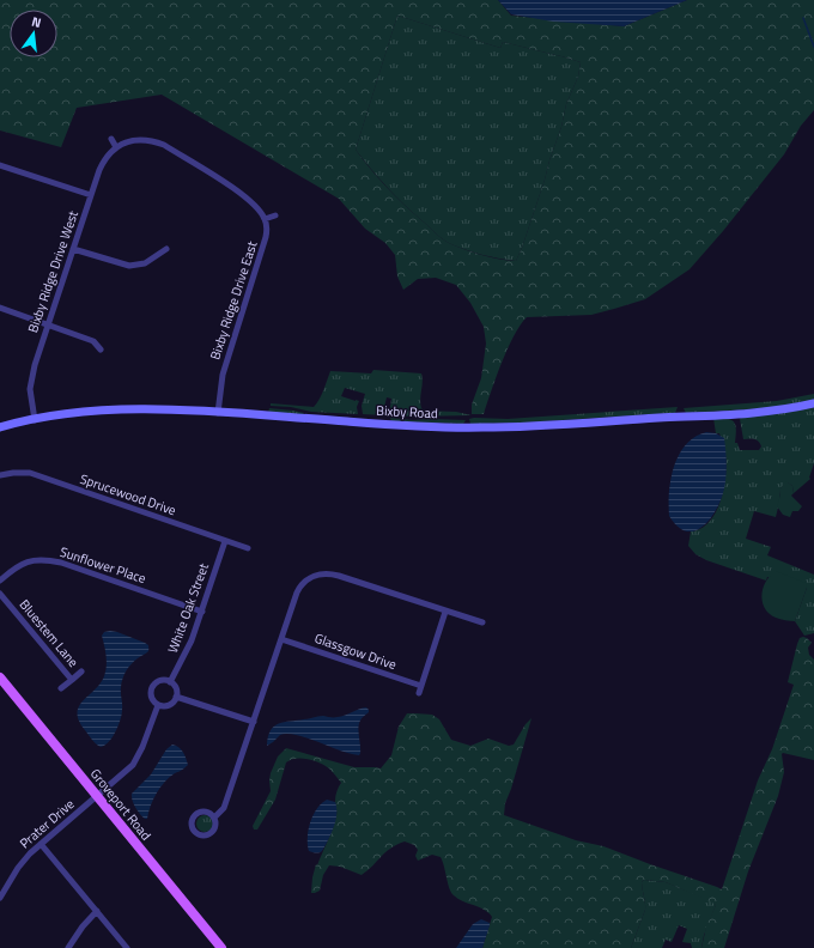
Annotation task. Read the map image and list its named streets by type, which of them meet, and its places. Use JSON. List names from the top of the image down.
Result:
{
  "streets": {
    "main road": ["Groveport Road"],
    "street": [
      "Bixby Ridge Drive West",
      "Bixby Ridge Drive East",
      "Bixby Road",
      "Sprucewood Drive",
      "Sunflower Place",
      "White Oak Street",
      "Bluestem Lane",
      "Glassgow Drive",
      "Prater Drive"
    ]
  },
  "crossings": [
    ["Bixby Ridge Drive West", "Bixby Ridge Drive East"],
    ["Bixby Ridge Drive West", "Bixby Road"],
    ["Bixby Ridge Drive East", "Bixby Road"],
    ["Sprucewood Drive", "White Oak Street"],
    ["Sunflower Place", "White Oak Street"],
    ["White Oak Street", "Prater Drive"],
    ["Groveport Road", "Prater Drive"]
  ],
  "north": "top"
}
